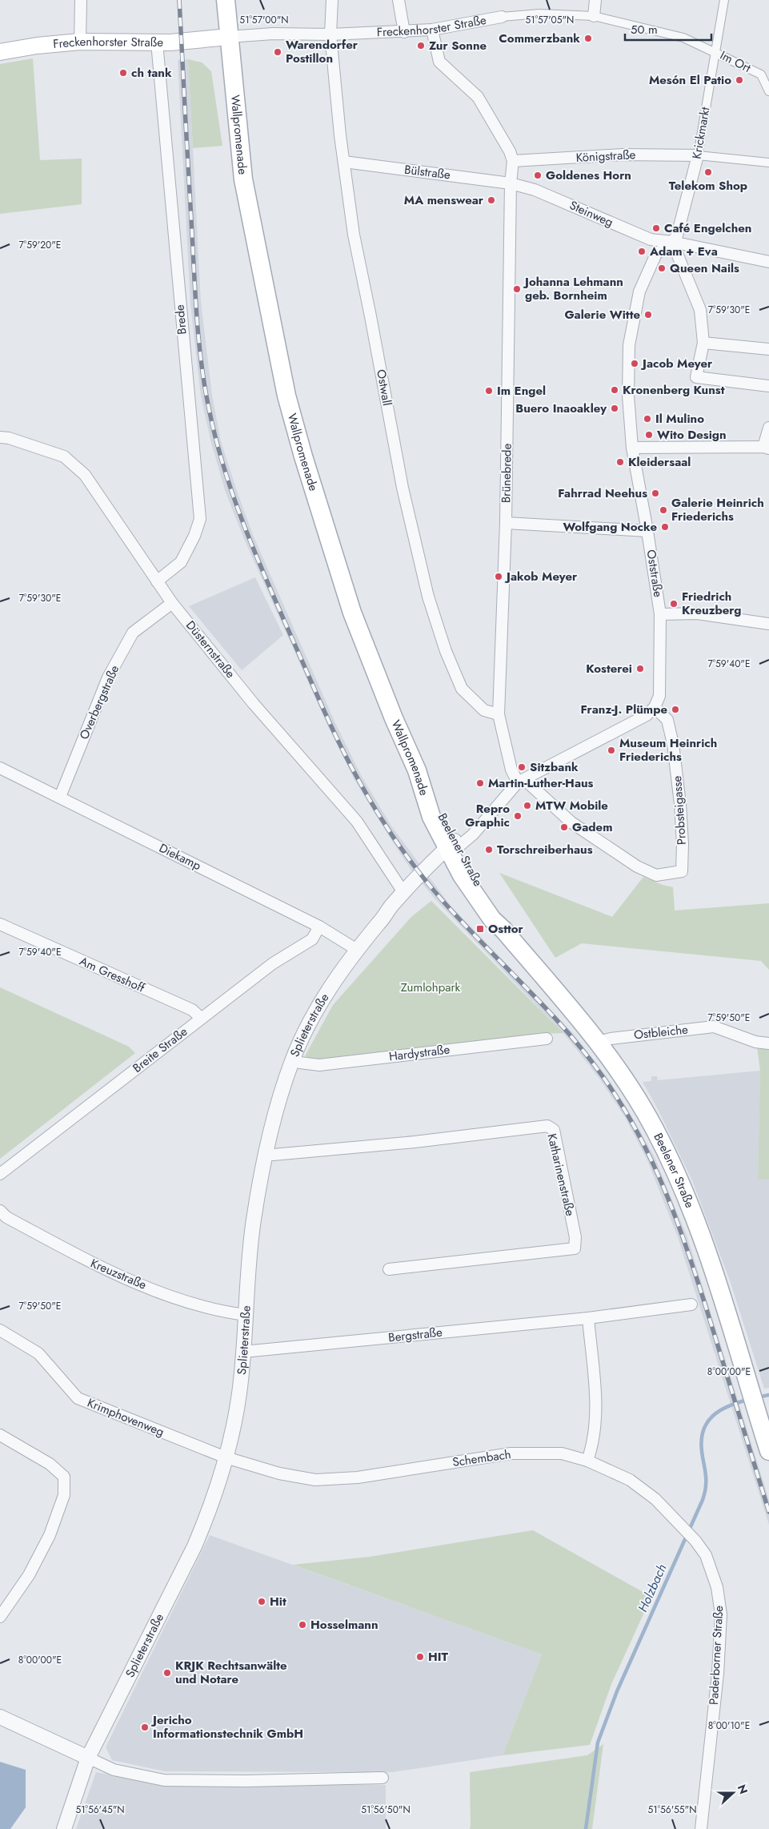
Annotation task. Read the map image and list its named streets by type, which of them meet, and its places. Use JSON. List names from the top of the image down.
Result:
{
  "streets": {
    "main road": ["Freckenhorster Straße", "Wallpromenade", "Beelener Straße"],
    "street": [
      "Im Ort",
      "Krickmarkt",
      "Königstraße",
      "Bülstraße",
      "Steinweg",
      "Brede",
      "Ostwall",
      "Brünebrede",
      "Oststraße",
      "Düsternstraße",
      "Overbergstraße",
      "Probsteigasse",
      "Diekamp",
      "Am Gresshoff",
      "Splieterstraße",
      "Ostbleiche",
      "Breite Straße",
      "Hardystraße",
      "Katharinenstraße",
      "Kreuzstraße",
      "Bergstraße",
      "Krimphovenweg",
      "Schembach",
      "Paderborner Straße"
    ]
  },
  "crossings": [
    ["Freckenhorster Straße", "Im Ort"],
    ["Freckenhorster Straße", "Krickmarkt"],
    ["Freckenhorster Straße", "Wallpromenade"],
    ["Freckenhorster Straße", "Brede"],
    ["Freckenhorster Straße", "Ostwall"],
    ["Im Ort", "Krickmarkt"],
    ["Krickmarkt", "Königstraße"],
    ["Krickmarkt", "Steinweg"],
    ["Krickmarkt", "Oststraße"],
    ["Wallpromenade", "Beelener Straße"],
    ["Wallpromenade", "Splieterstraße"],
    ["Königstraße", "Brünebrede"],
    ["Bülstraße", "Steinweg"],
    ["Bülstraße", "Ostwall"],
    ["Bülstraße", "Brünebrede"],
    ["Steinweg", "Brünebrede"],
    ["Steinweg", "Oststraße"],
    ["Brede", "Düsternstraße"],
    ["Ostwall", "Brünebrede"],
    ["Brünebrede", "Probsteigasse"],
    ["Oststraße", "Probsteigasse"],
    ["Düsternstraße", "Overbergstraße"],
    ["Düsternstraße", "Splieterstraße"],
    ["Overbergstraße", "Diekamp"],
    ["Beelener Straße", "Splieterstraße"],
    ["Beelener Straße", "Ostbleiche"],
    ["Diekamp", "Splieterstraße"],
    ["Diekamp", "Breite Straße"],
    ["Am Gresshoff", "Breite Straße"],
    ["Splieterstraße", "Hardystraße"],
    ["Splieterstraße", "Katharinenstraße"],
    ["Splieterstraße", "Kreuzstraße"],
    ["Splieterstraße", "Bergstraße"],
    ["Splieterstraße", "Krimphovenweg"],
    ["Splieterstraße", "Schembach"],
    ["Krimphovenweg", "Schembach"],
    ["Schembach", "Paderborner Straße"]
  ],
  "water": ["Holzbach"],
  "parks": ["Zumlohpark"],
  "places": {
    "other": [
      "Commerzbank",
      "Zur Sonne",
      "Warendorfer Postillon",
      "ch tank",
      "Mesón El Patio",
      "Telekom Shop",
      "Goldenes Horn",
      "MA menswear",
      "Café Engelchen",
      "Adam + Eva",
      "Queen Nails",
      "Johanna Lehmann geb. Bornheim",
      "Galerie Witte",
      "Jacob Meyer",
      "Kronenberg Kunst",
      "Im Engel",
      "Buero Inaoakley",
      "Il Mulino",
      "Wito Design",
      "Kleidersaal",
      "Fahrrad Neehus",
      "Galerie Heinrich Friederichs",
      "Wolfgang Nocke",
      "Jakob Meyer",
      "Friedrich Kreuzberg",
      "Kosterei",
      "Franz-J. Plümpe",
      "Museum Heinrich Friederichs",
      "Sitzbank",
      "Martin-Luther-Haus",
      "MTW Mobile",
      "Repro Graphic",
      "Gadem",
      "Torschreiberhaus",
      "Hit",
      "Hosselmann",
      "HIT",
      "KRJK Rechtsanwälte und Notare",
      "Jericho Informationstechnik GmbH"
    ],
    "transit": ["Osttor"]
  },
  "scale_bar": "50 m",
  "north": "right",
  "coordinates": [
    "51°57'05\"N",
    "51°57'00\"N",
    "7°59'20\"E",
    "7°59'30\"E",
    "7°59'40\"E",
    "7°59'50\"E",
    "8°00'00\"E",
    "8°00'10\"E",
    "51°56'45\"N",
    "51°56'50\"N",
    "51°56'55\"N"
  ]
}
